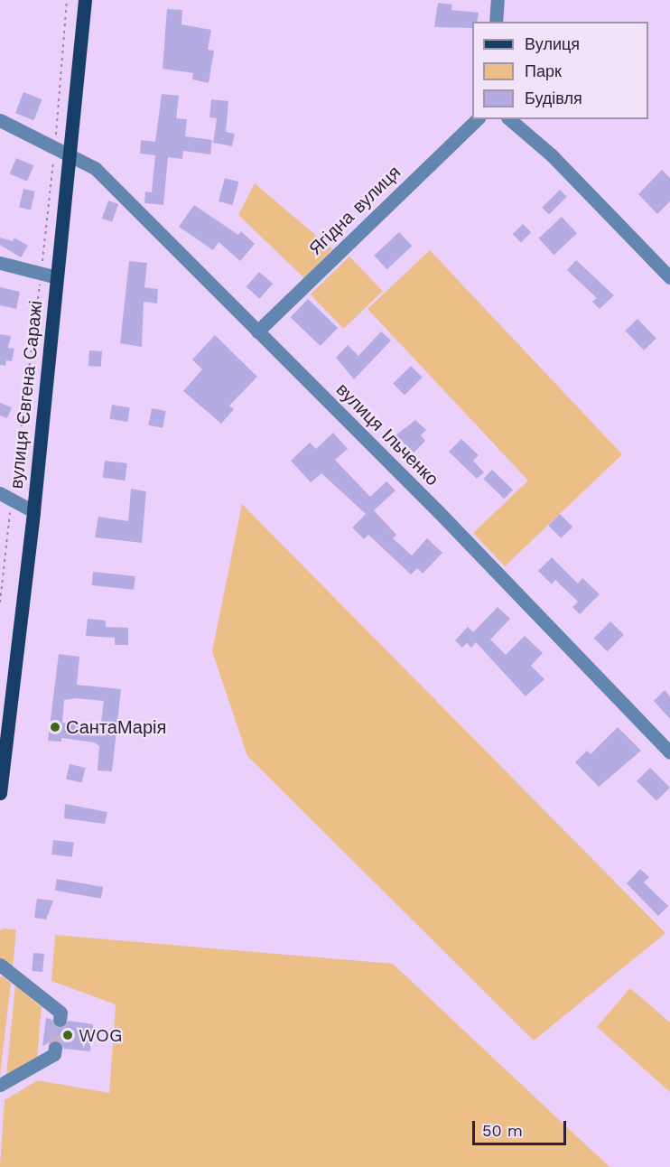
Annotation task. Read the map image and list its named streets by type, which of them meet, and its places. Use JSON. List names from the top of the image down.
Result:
{
  "streets": {
    "main road": ["вулиця Євгена Саражі"],
    "street": ["Ягідна вулиця", "вулиця Ільченко"]
  },
  "crossings": [
    ["Ягідна вулиця", "вулиця Ільченко"],
    ["вулиця Євгена Саражі", "вулиця Ільченко"]
  ],
  "places": ["СантаМарія", "WOG"],
  "legend": ["Вулиця", "Парк", "Будівля"],
  "scale_bar": "50 m"
}
